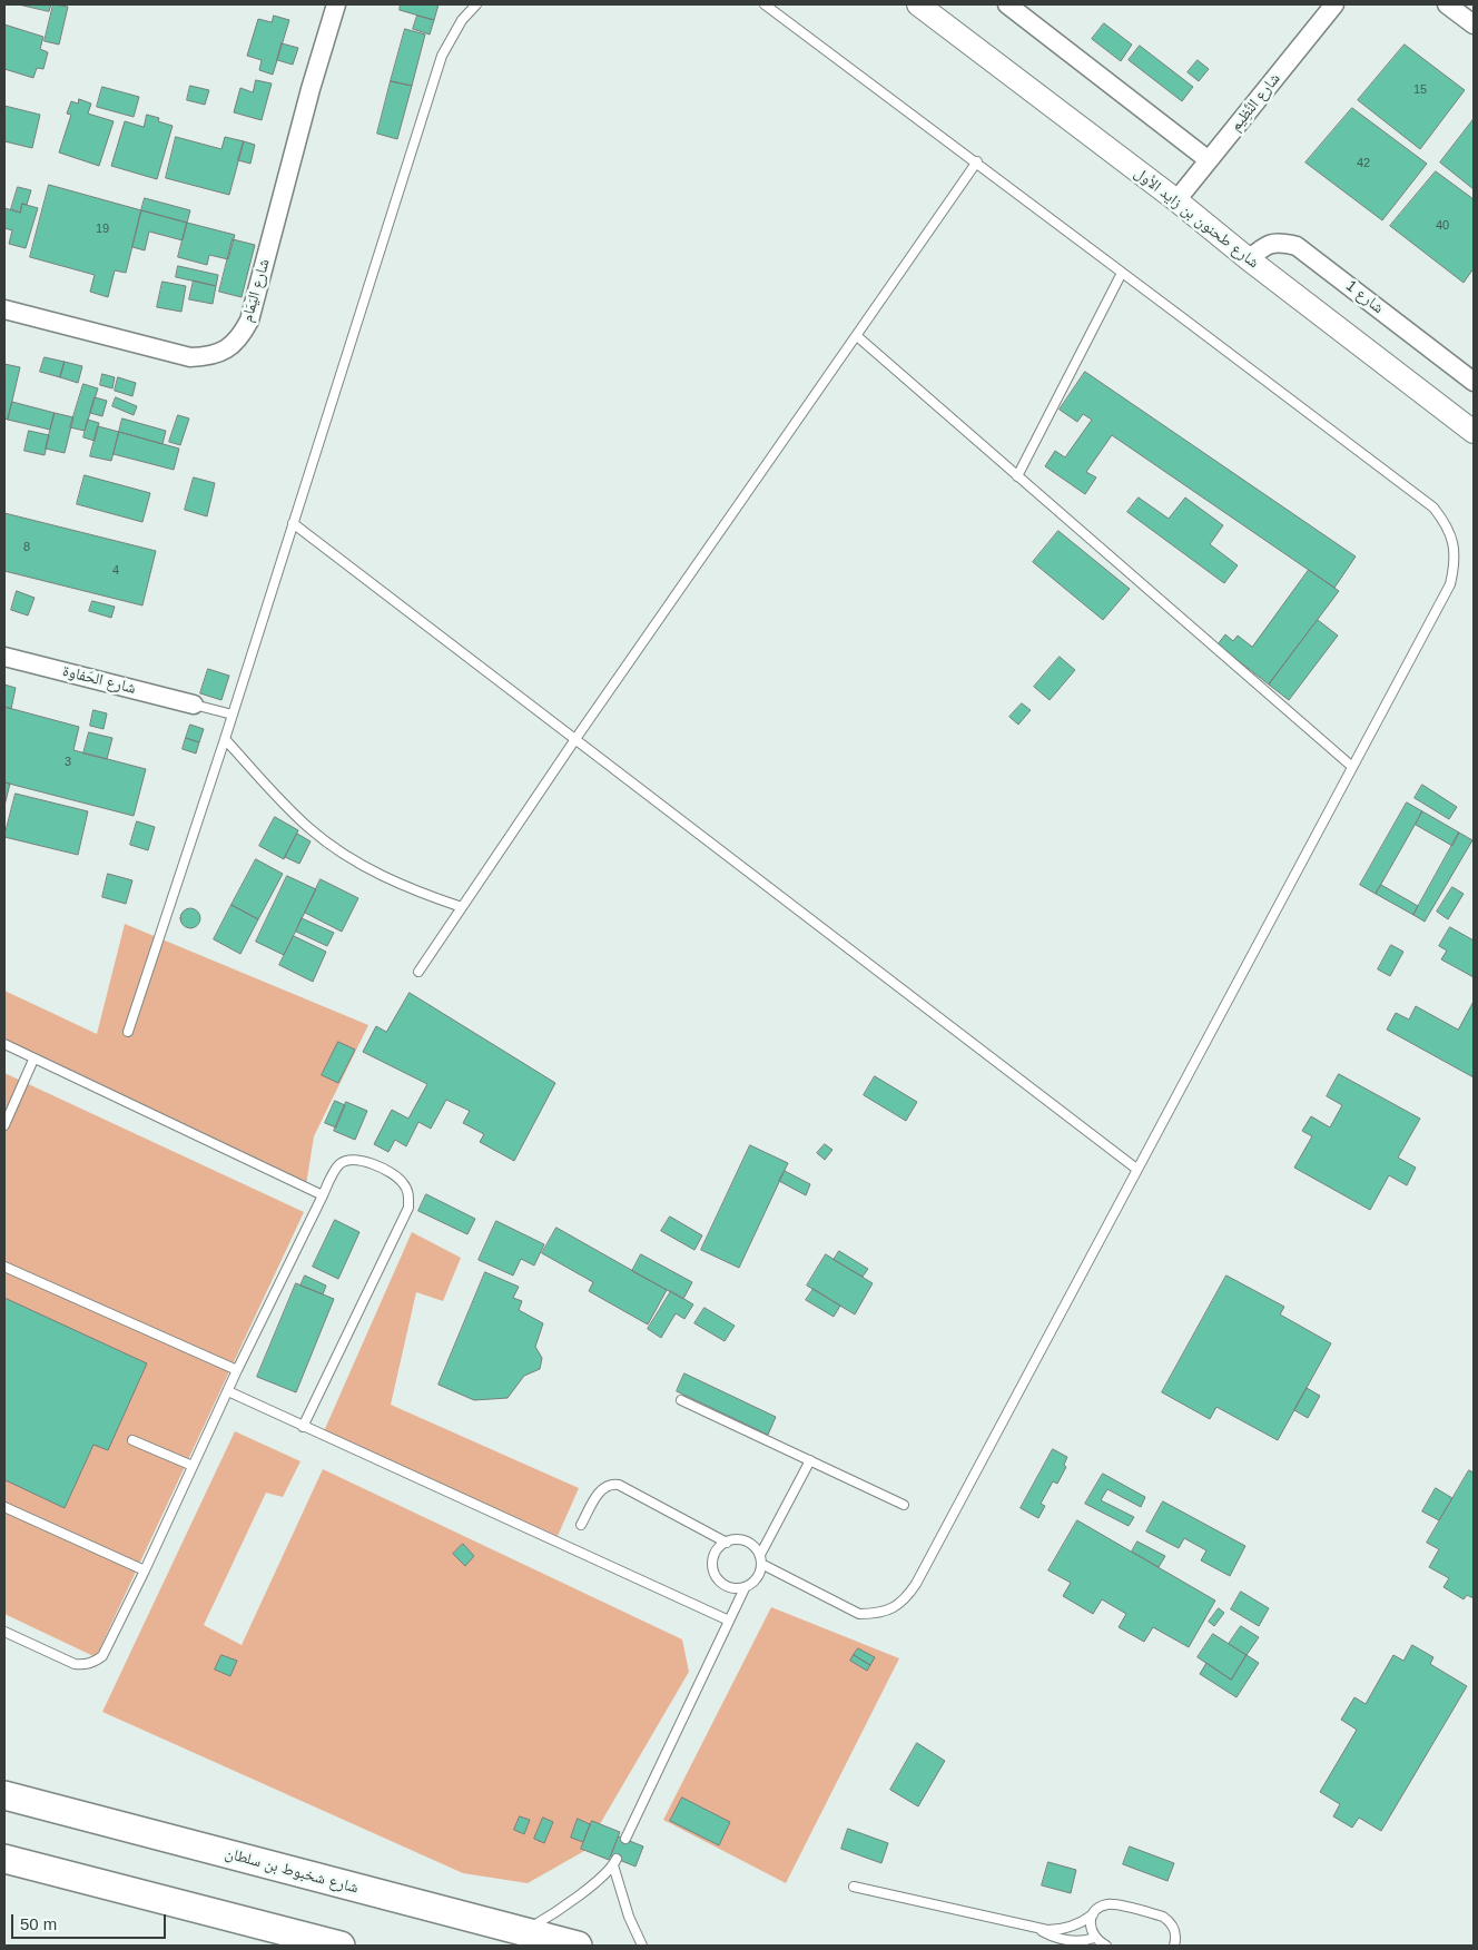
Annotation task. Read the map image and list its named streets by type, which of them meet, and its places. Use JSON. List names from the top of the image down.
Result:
{
  "streets": {
    "main road": ["شارع شخبوط بن سلطان"],
    "street": [
      "شارع النَّظِيم",
      "شارع طحنون بن زايد الأول",
      "شارع اليَمَام",
      "شارع 1",
      "شارع الحَفاوة"
    ]
  },
  "crossings": [
    ["شارع النَّظِيم", "شارع طحنون بن زايد الأول"],
    ["شارع طحنون بن زايد الأول", "شارع 1"]
  ],
  "house_numbers": [
    "15",
    "42",
    "40",
    "19",
    "8",
    "4",
    "3"
  ],
  "scale_bar": "50 m"
}
